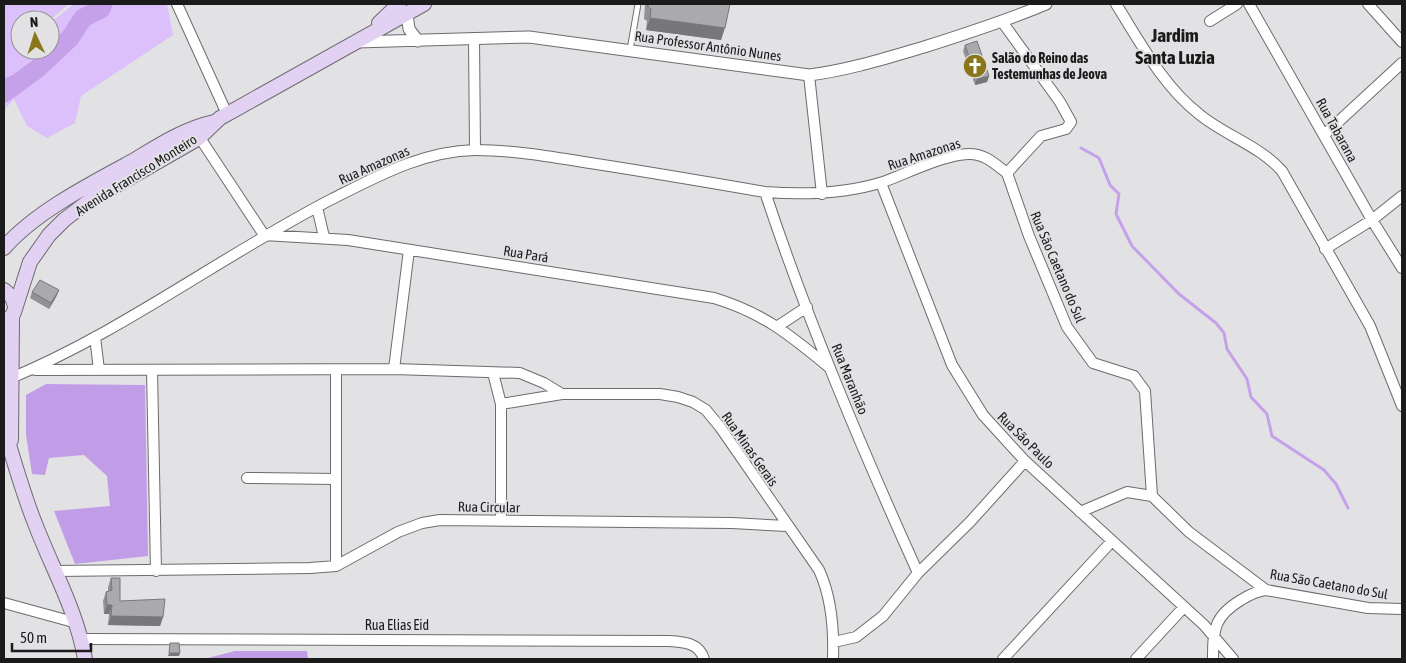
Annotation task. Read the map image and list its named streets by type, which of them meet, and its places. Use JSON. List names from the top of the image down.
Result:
{
  "streets": {
    "main road": ["Avenida Francisco Monteiro"],
    "street": [
      "Rua Professor Antônio Nunes",
      "Rua Tabarana",
      "Rua Amazonas",
      "Rua Pará",
      "Rua São Caetano do Sul",
      "Rua Maranhão",
      "Rua São Paulo",
      "Rua Minas Gerais",
      "Rua Circular",
      "Rua Elias Eid"
    ]
  },
  "crossings": [
    ["Rua Professor Antônio Nunes", "Avenida Francisco Monteiro"],
    ["Rua Amazonas", "Avenida Francisco Monteiro"],
    ["Rua Amazonas", "Rua Pará"],
    ["Rua Amazonas", "Rua São Caetano do Sul"],
    ["Rua Amazonas", "Rua Maranhão"],
    ["Rua Amazonas", "Rua São Paulo"],
    ["Rua Amazonas", "Rua Minas Gerais"],
    ["Rua Pará", "Rua Maranhão"],
    ["Rua Minas Gerais", "Rua Circular"]
  ],
  "districts": ["Jardim Santa Luzia"],
  "places": {
    "church": ["Salão do Reino das Testemunhas de Jeova"]
  },
  "scale_bar": "50 m",
  "north": "top"
}
